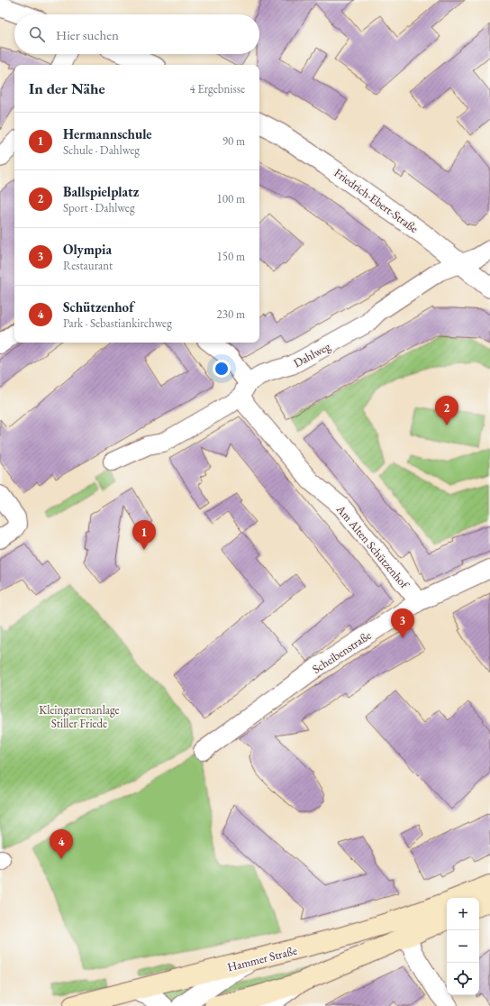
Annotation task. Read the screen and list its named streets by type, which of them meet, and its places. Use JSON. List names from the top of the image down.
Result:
{
  "streets": {
    "main road": ["Hammer Straße"],
    "street": [
      "Friedrich-Ebert-Straße",
      "Dahlweg",
      "Am Alten Schützenhof",
      "Scheibenstraße"
    ]
  },
  "crossings": [
    ["Friedrich-Ebert-Straße", "Dahlweg"],
    ["Dahlweg", "Am Alten Schützenhof"],
    ["Am Alten Schützenhof", "Scheibenstraße"]
  ],
  "parks": ["Kleingartenanlage Stiller Friede"],
  "page": {
    "search": "Hier suchen",
    "heading": ["In der Nähe", "4 Ergebnisse"],
    "list": [
      {
        "mark": "1",
        "name": "Hermannschule",
        "note": "Schule · Dahlweg",
        "value": "90 m"
      },
      {
        "mark": "2",
        "name": "Ballspielplatz",
        "note": "Sport · Dahlweg",
        "value": "100 m"
      },
      {
        "mark": "3",
        "name": "Olympia",
        "note": "Restaurant",
        "value": "150 m"
      },
      {
        "mark": "4",
        "name": "Schützenhof",
        "note": "Park · Sebastiankirchweg",
        "value": "230 m"
      }
    ],
    "pins": [
      "2",
      "1",
      "3",
      "4"
    ],
    "map_buttons": ["+", "−"]
  }
}
